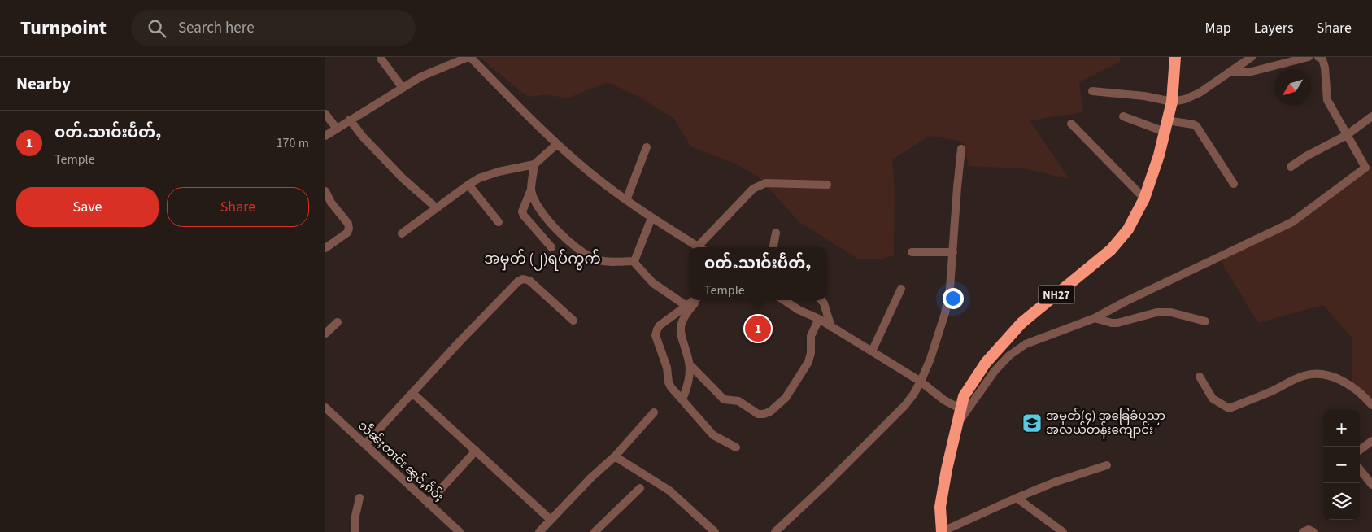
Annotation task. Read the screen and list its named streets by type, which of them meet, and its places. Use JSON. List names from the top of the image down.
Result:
{
  "streets": {
    "highway": ["NH27"],
    "street": ["သဵၼ်ႈတၢင်း ၼွင်ႇၵႅဝ်ႈ"]
  },
  "districts": ["အမှတ် (၂)ရပ်ကွက်"],
  "places": {
    "school or university": ["အမှတ်(၄) အခြေခံပညာ အလယ်တန်းကျောင်း"]
  },
  "north": "bottom left",
  "page": {
    "header": "Turnpoint",
    "search": "Search here",
    "nav": ["Map", "Layers", "Share"],
    "heading": "Nearby",
    "list": [
      {
        "mark": "1",
        "name": "ဝတ်ႉသၢဝ်းပႅတ်ႇ",
        "note": "Temple",
        "value": "170 m"
      }
    ],
    "buttons": ["Save", "Share"],
    "popup": ["ဝတ်ႉသၢဝ်းပႅတ်ႇ", "Temple"],
    "pins": "1",
    "map_buttons": ["+", "−"]
  }
}
